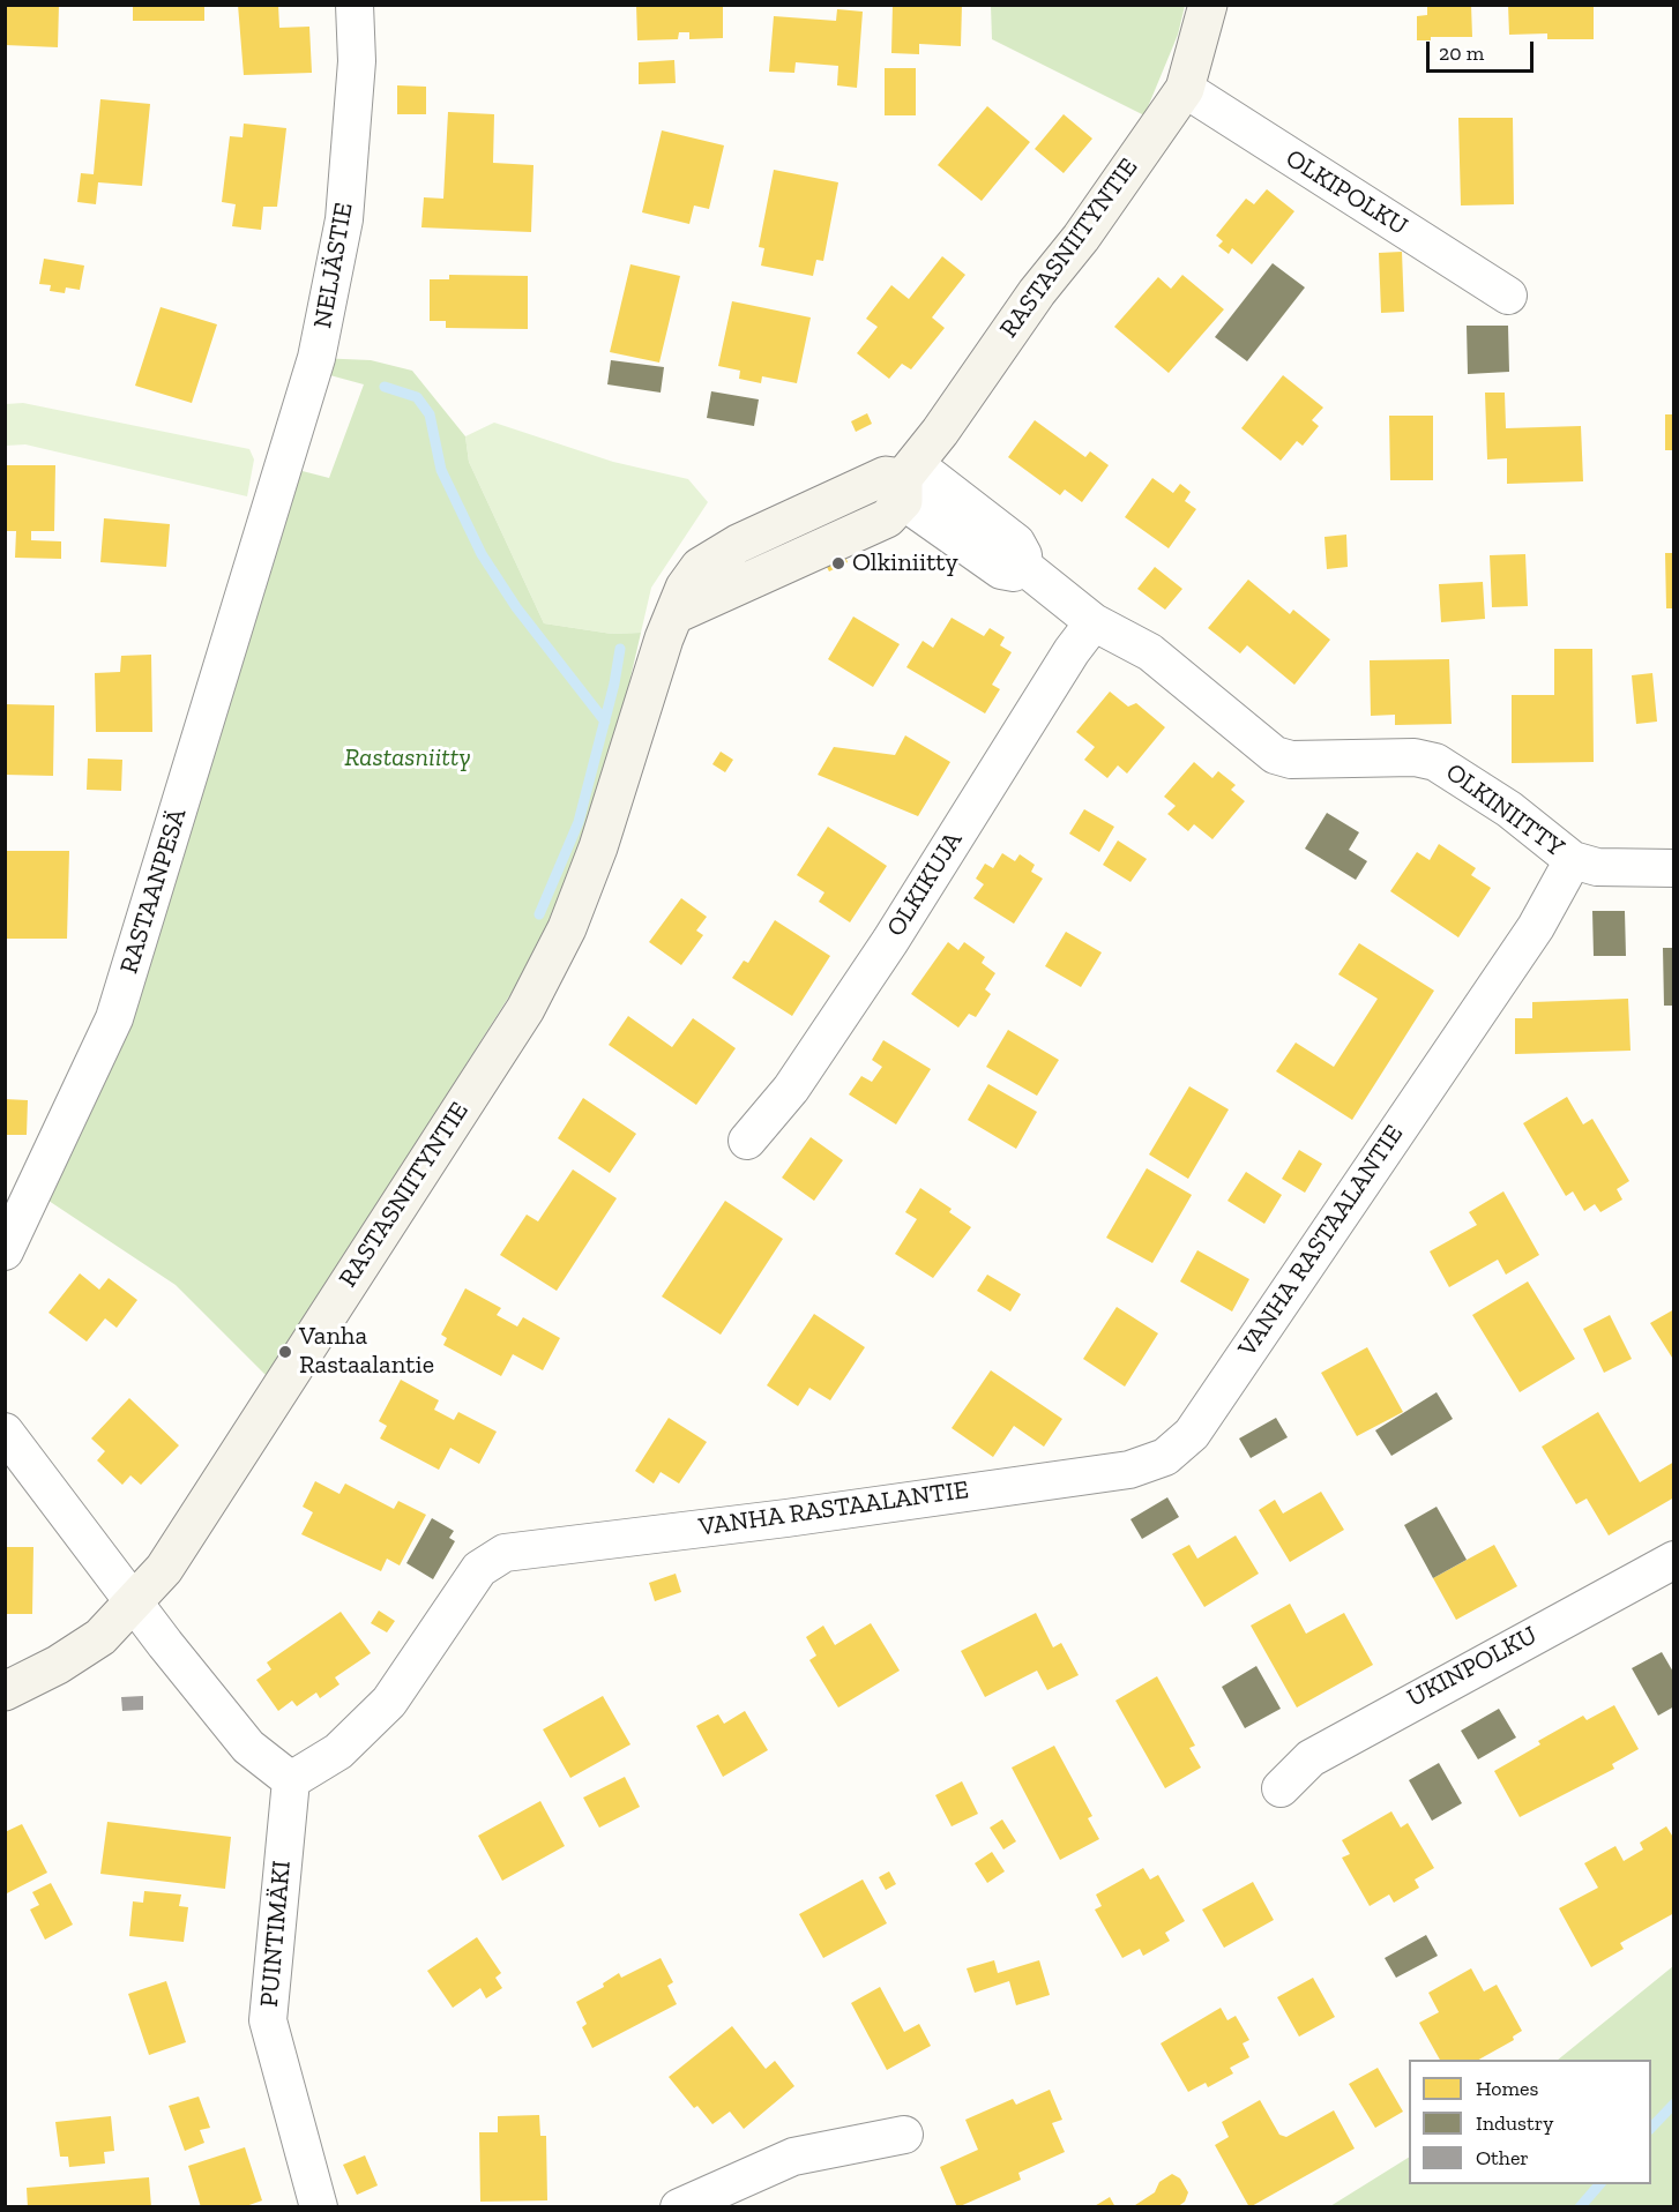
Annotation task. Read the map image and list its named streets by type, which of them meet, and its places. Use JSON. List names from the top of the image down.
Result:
{
  "streets": {
    "street": [
      "OLKIPOLKU",
      "RASTASNIITYNTIE",
      "NELJÄSTIE",
      "OLKINIITTY",
      "OLKIKUJA",
      "RASTAANPESÄ",
      "VANHA RASTAALANTIE",
      "UKINPOLKU",
      "PUINTIMÄKI"
    ]
  },
  "crossings": [
    ["OLKIPOLKU", "RASTASNIITYNTIE"],
    ["RASTASNIITYNTIE", "OLKINIITTY"],
    ["NELJÄSTIE", "RASTAANPESÄ"],
    ["OLKINIITTY", "OLKIKUJA"],
    ["OLKINIITTY", "VANHA RASTAALANTIE"],
    ["VANHA RASTAALANTIE", "PUINTIMÄKI"]
  ],
  "parks": ["Rastasniitty"],
  "places": ["Olkiniitty", "Vanha Rastaalantie"],
  "legend": ["Homes", "Industry", "Other"],
  "scale_bar": "20 m"
}
